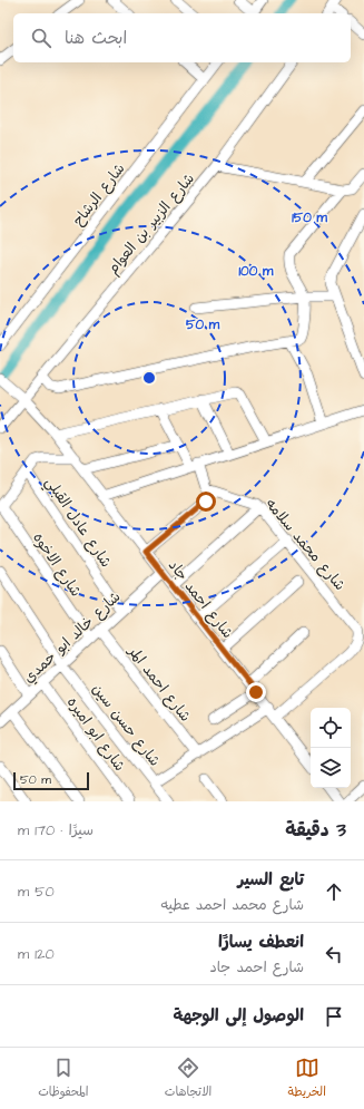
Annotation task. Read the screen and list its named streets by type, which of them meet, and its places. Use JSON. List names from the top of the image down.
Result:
{
  "streets": {
    "street": [
      "شارع الرشاح",
      "شارع الزبير بن العوام",
      "شارع عادل القبلي",
      "شارع محمد سلامه",
      "شارع الاخوه",
      "شارع احمد جاد",
      "شارع خالد ابو حمدي",
      "شارع احمد المر",
      "شارع حسن سين",
      "شارع ابو اميره"
    ]
  },
  "crossings": [
    ["شارع الزبير بن العوام", "شارع احمد جاد"],
    ["شارع عادل القبلي", "شارع خالد ابو حمدي"],
    ["شارع محمد سلامه", "شارع احمد جاد"],
    ["شارع الاخوه", "شارع خالد ابو حمدي"],
    ["شارع احمد جاد", "شارع خالد ابو حمدي"],
    ["شارع خالد ابو حمدي", "شارع احمد المر"],
    ["شارع خالد ابو حمدي", "شارع حسن سين"],
    ["شارع خالد ابو حمدي", "شارع ابو اميره"]
  ],
  "scale_bar": "50 m",
  "page": {
    "search": "ابحث هنا",
    "scale": "50 m",
    "heading": ["3 دقيقة", "سيرًا · 170 m"],
    "list": [
      ["تابع السير", "شارع محمد احمد عطيه", "50 m"],
      ["انعطف يسارًا", "شارع احمد جاد", "120 m"],
      "الوصول إلى الوجهة"
    ],
    "nav": ["الخريطة", "الاتجاهات", "المحفوظات"]
  },
  "rings": ["150 m", "100 m", "50 m"]
}
